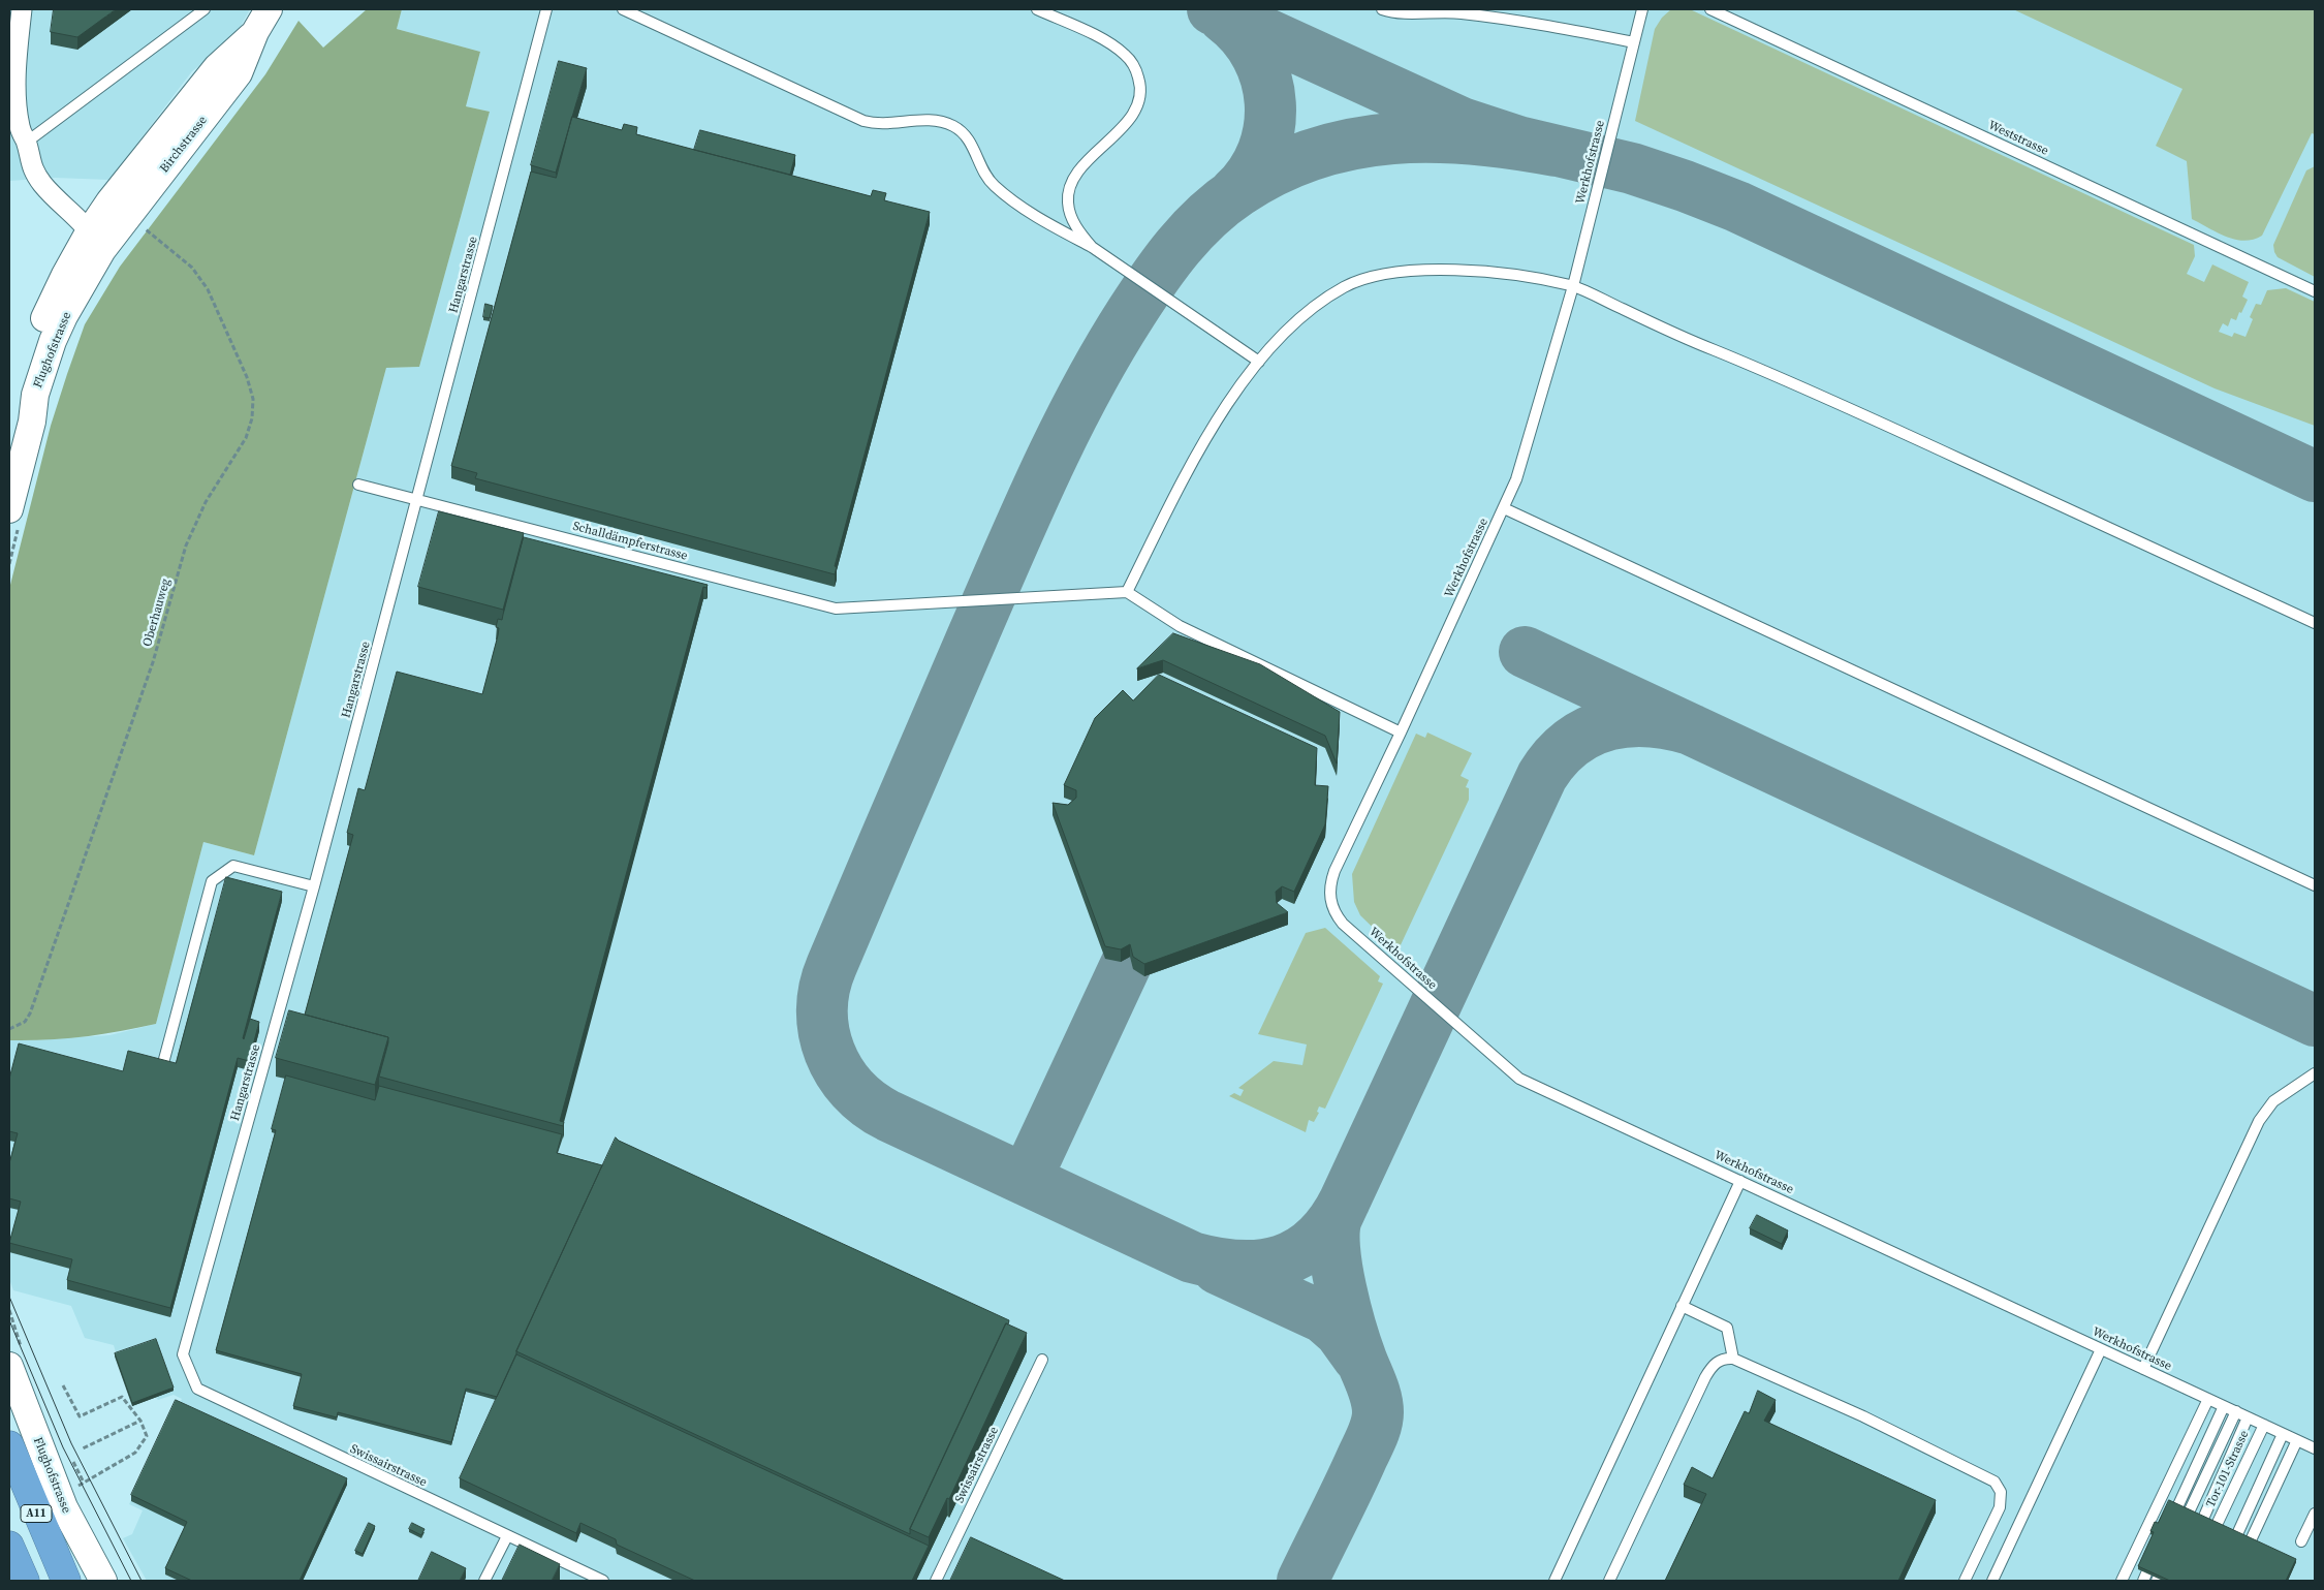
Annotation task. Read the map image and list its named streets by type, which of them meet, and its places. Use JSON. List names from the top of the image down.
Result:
{
  "streets": {
    "highway": ["A11"],
    "main road": ["Birchstrasse", "Flughofstrasse"],
    "lane": [
      "Weststrasse",
      "Werkhofstrasse",
      "Hangarstrasse",
      "Schalldämpferstrasse",
      "Swissairstrasse",
      "Tor-101-Strasse"
    ],
    "path": ["Oberhauweg"]
  },
  "crossings": [
    ["Birchstrasse", "Flughofstrasse"],
    ["Werkhofstrasse", "Tor-101-Strasse"],
    ["Hangarstrasse", "Schalldämpferstrasse"],
    ["Hangarstrasse", "Swissairstrasse"]
  ]
}
